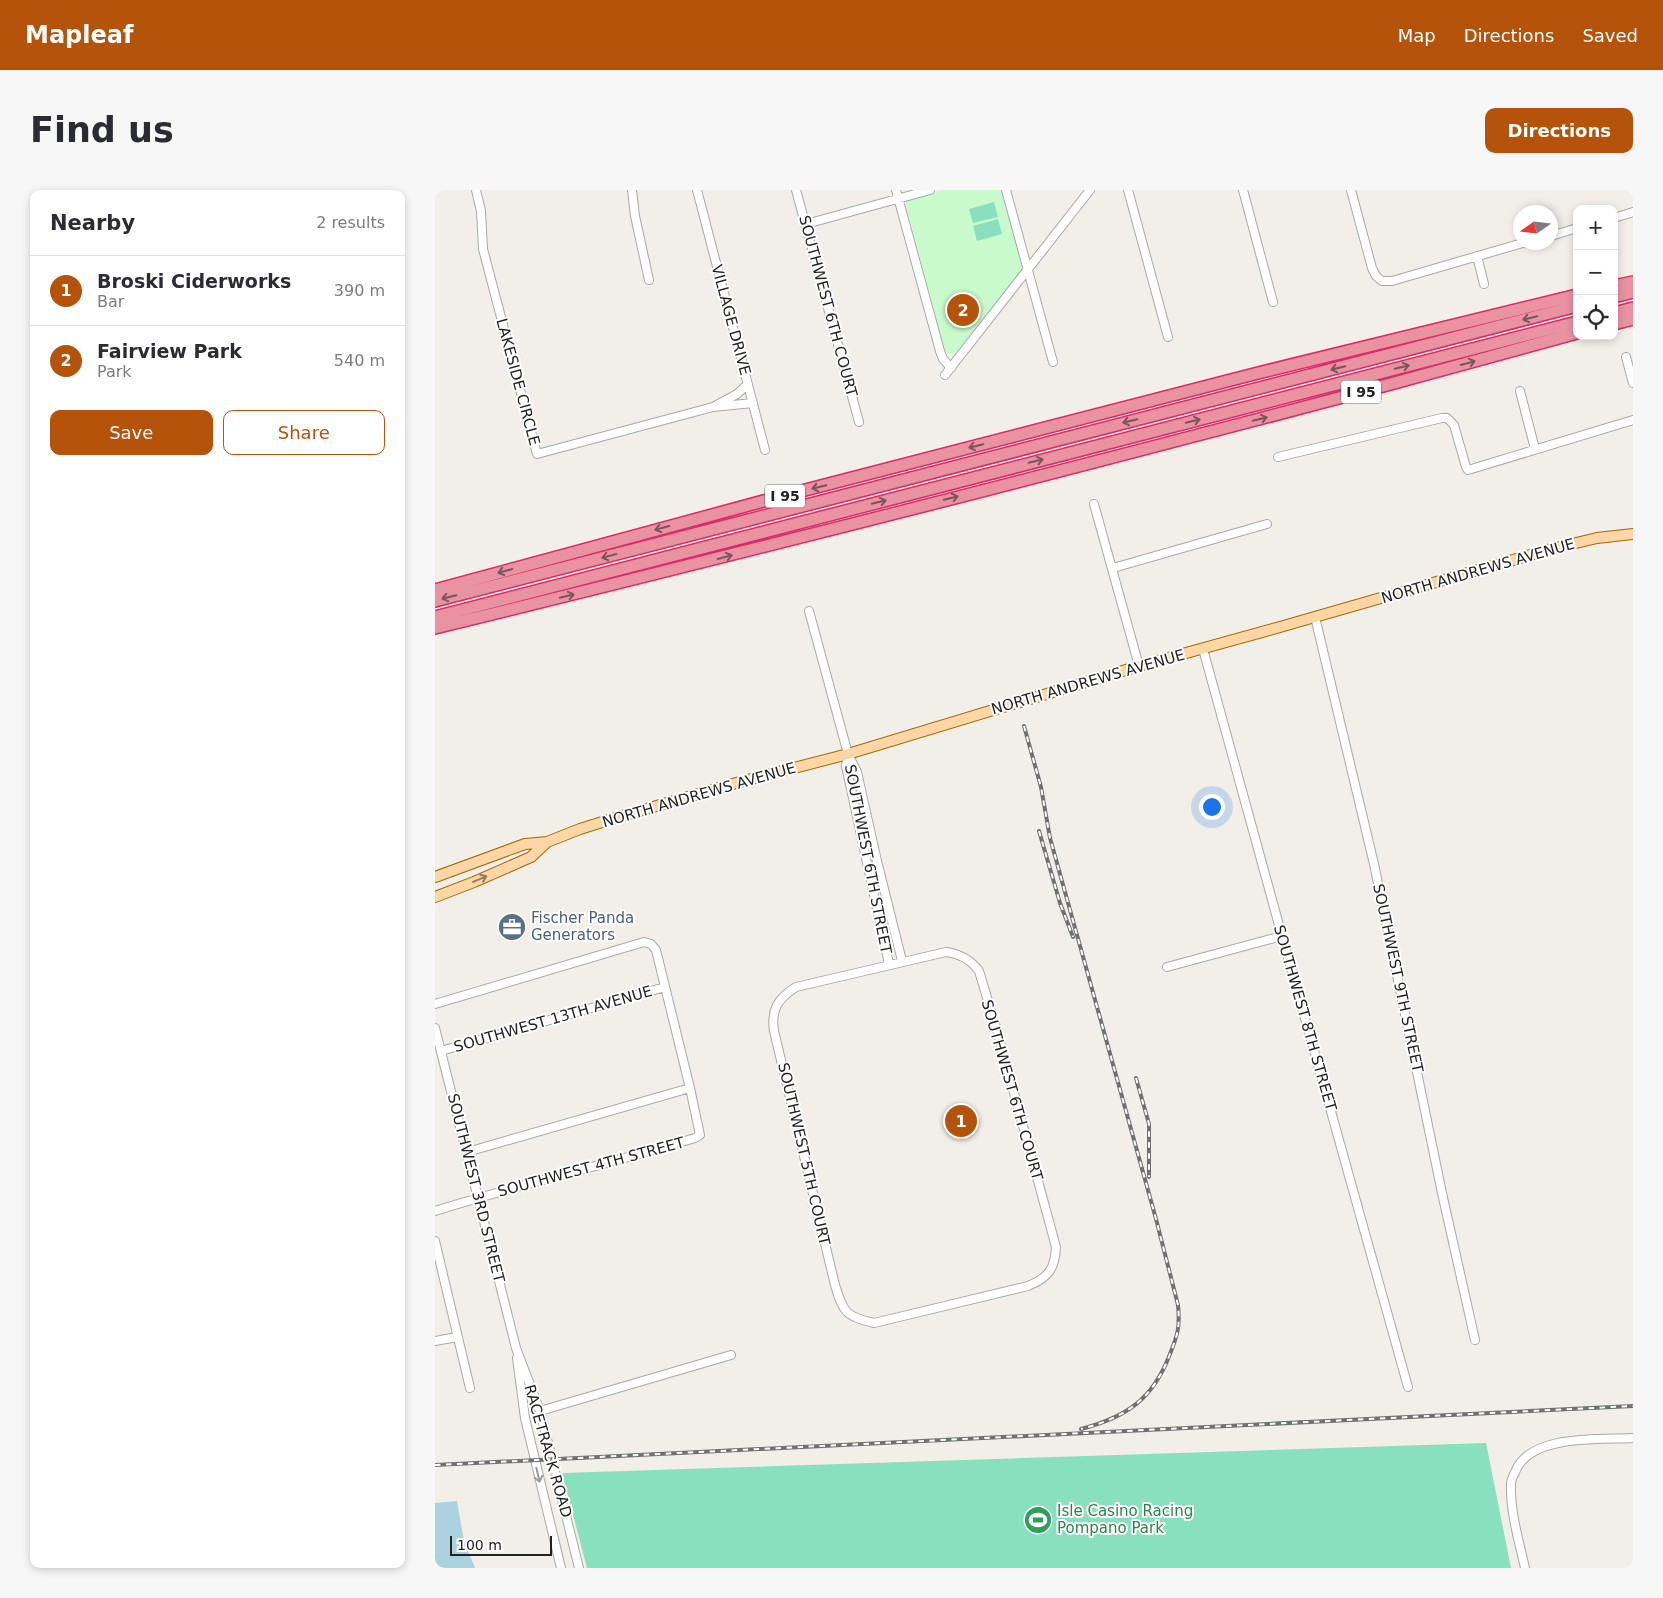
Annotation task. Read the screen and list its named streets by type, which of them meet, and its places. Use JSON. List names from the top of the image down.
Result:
{
  "streets": {
    "highway": ["I 95"],
    "main road": ["NORTH ANDREWS AVENUE"],
    "street": [
      "SOUTHWEST 6TH COURT",
      "VILLAGE DRIVE",
      "LAKESIDE CIRCLE",
      "SOUTHWEST 6TH STREET",
      "SOUTHWEST 9TH STREET",
      "SOUTHWEST 8TH STREET",
      "SOUTHWEST 13TH AVENUE",
      "SOUTHWEST 5TH COURT",
      "SOUTHWEST 4TH STREET",
      "SOUTHWEST 3RD STREET",
      "RACETRACK ROAD"
    ]
  },
  "crossings": [
    ["SOUTHWEST 6TH COURT", "SOUTHWEST 6TH STREET"],
    ["SOUTHWEST 6TH COURT", "SOUTHWEST 5TH COURT"],
    ["VILLAGE DRIVE", "LAKESIDE CIRCLE"],
    ["NORTH ANDREWS AVENUE", "SOUTHWEST 6TH STREET"],
    ["NORTH ANDREWS AVENUE", "SOUTHWEST 9TH STREET"],
    ["NORTH ANDREWS AVENUE", "SOUTHWEST 8TH STREET"],
    ["SOUTHWEST 6TH STREET", "SOUTHWEST 5TH COURT"],
    ["SOUTHWEST 13TH AVENUE", "SOUTHWEST 4TH STREET"],
    ["SOUTHWEST 13TH AVENUE", "SOUTHWEST 3RD STREET"],
    ["SOUTHWEST 4TH STREET", "SOUTHWEST 3RD STREET"],
    ["SOUTHWEST 3RD STREET", "RACETRACK ROAD"]
  ],
  "places": {
    "office": ["Fischer Panda Generators"],
    "sports": ["Isle Casino Racing Pompano Park"]
  },
  "scale_bar": "100 m",
  "north": "left",
  "page": {
    "header": "Mapleaf",
    "nav": ["Map", "Directions", "Saved"],
    "buttons": [
      "Directions",
      ["Save", "Share"]
    ],
    "title": "Find us",
    "heading": ["Nearby", "2 results"],
    "map_buttons": ["+", "−"],
    "list": [
      {
        "mark": "1",
        "name": "Broski Ciderworks",
        "note": "Bar",
        "value": "390 m"
      },
      {
        "mark": "2",
        "name": "Fairview Park",
        "note": "Park",
        "value": "540 m"
      }
    ],
    "pins": ["2", "1"],
    "scale": "100 m"
  }
}
